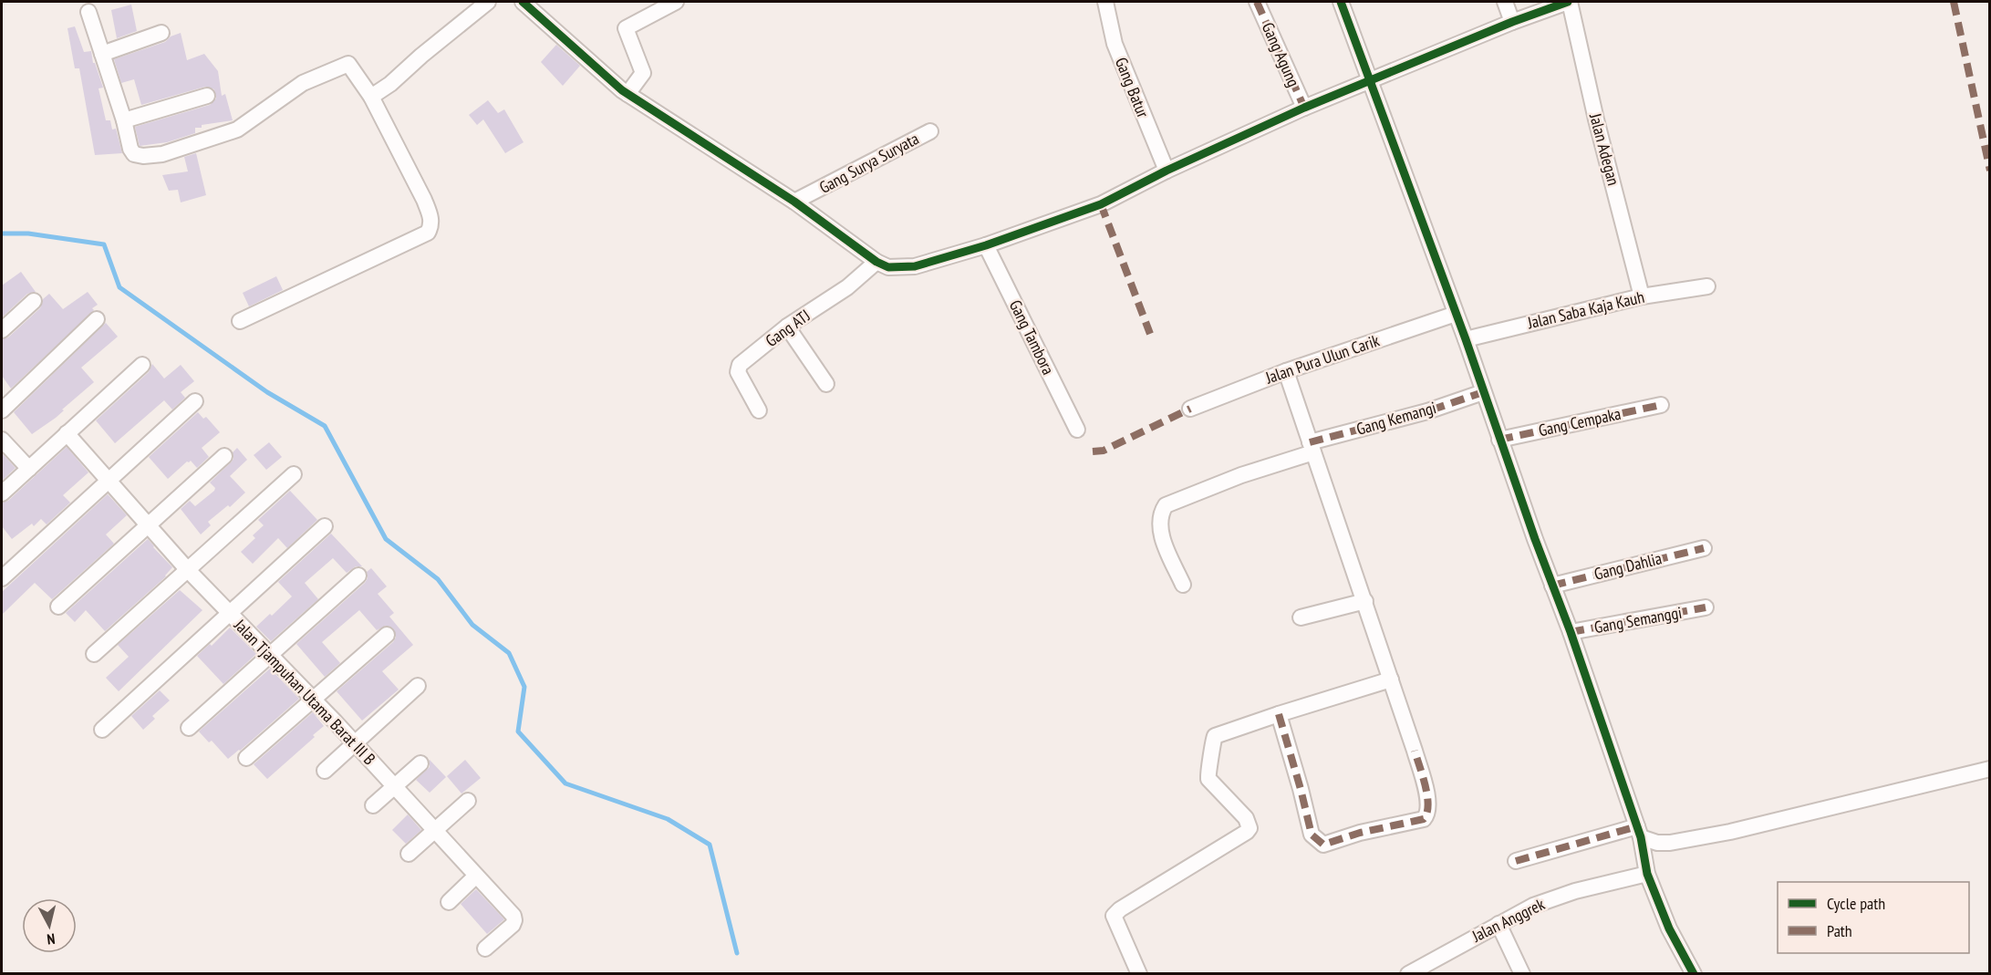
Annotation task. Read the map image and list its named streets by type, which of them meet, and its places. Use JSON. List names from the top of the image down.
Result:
{
  "streets": {
    "street": [
      "Gang Agung",
      "Gang Batur",
      "Jalan Adegan",
      "Gang Surya Suryata",
      "Jalan Saba Kaja Kauh",
      "Gang ATJ",
      "Gang Tambora",
      "Jalan Pura Ulun Carik",
      "Gang Kemangi",
      "Gang Cempaka",
      "Gang Dahlia",
      "Gang Semanggi",
      "Jalan Tjampuhan Utama Barat III B",
      "Jalan Anggrek"
    ]
  },
  "crossings": [
    ["Jalan Adegan", "Jalan Saba Kaja Kauh"]
  ],
  "legend": ["Cycle path", "Path"],
  "north": "bottom"
}
